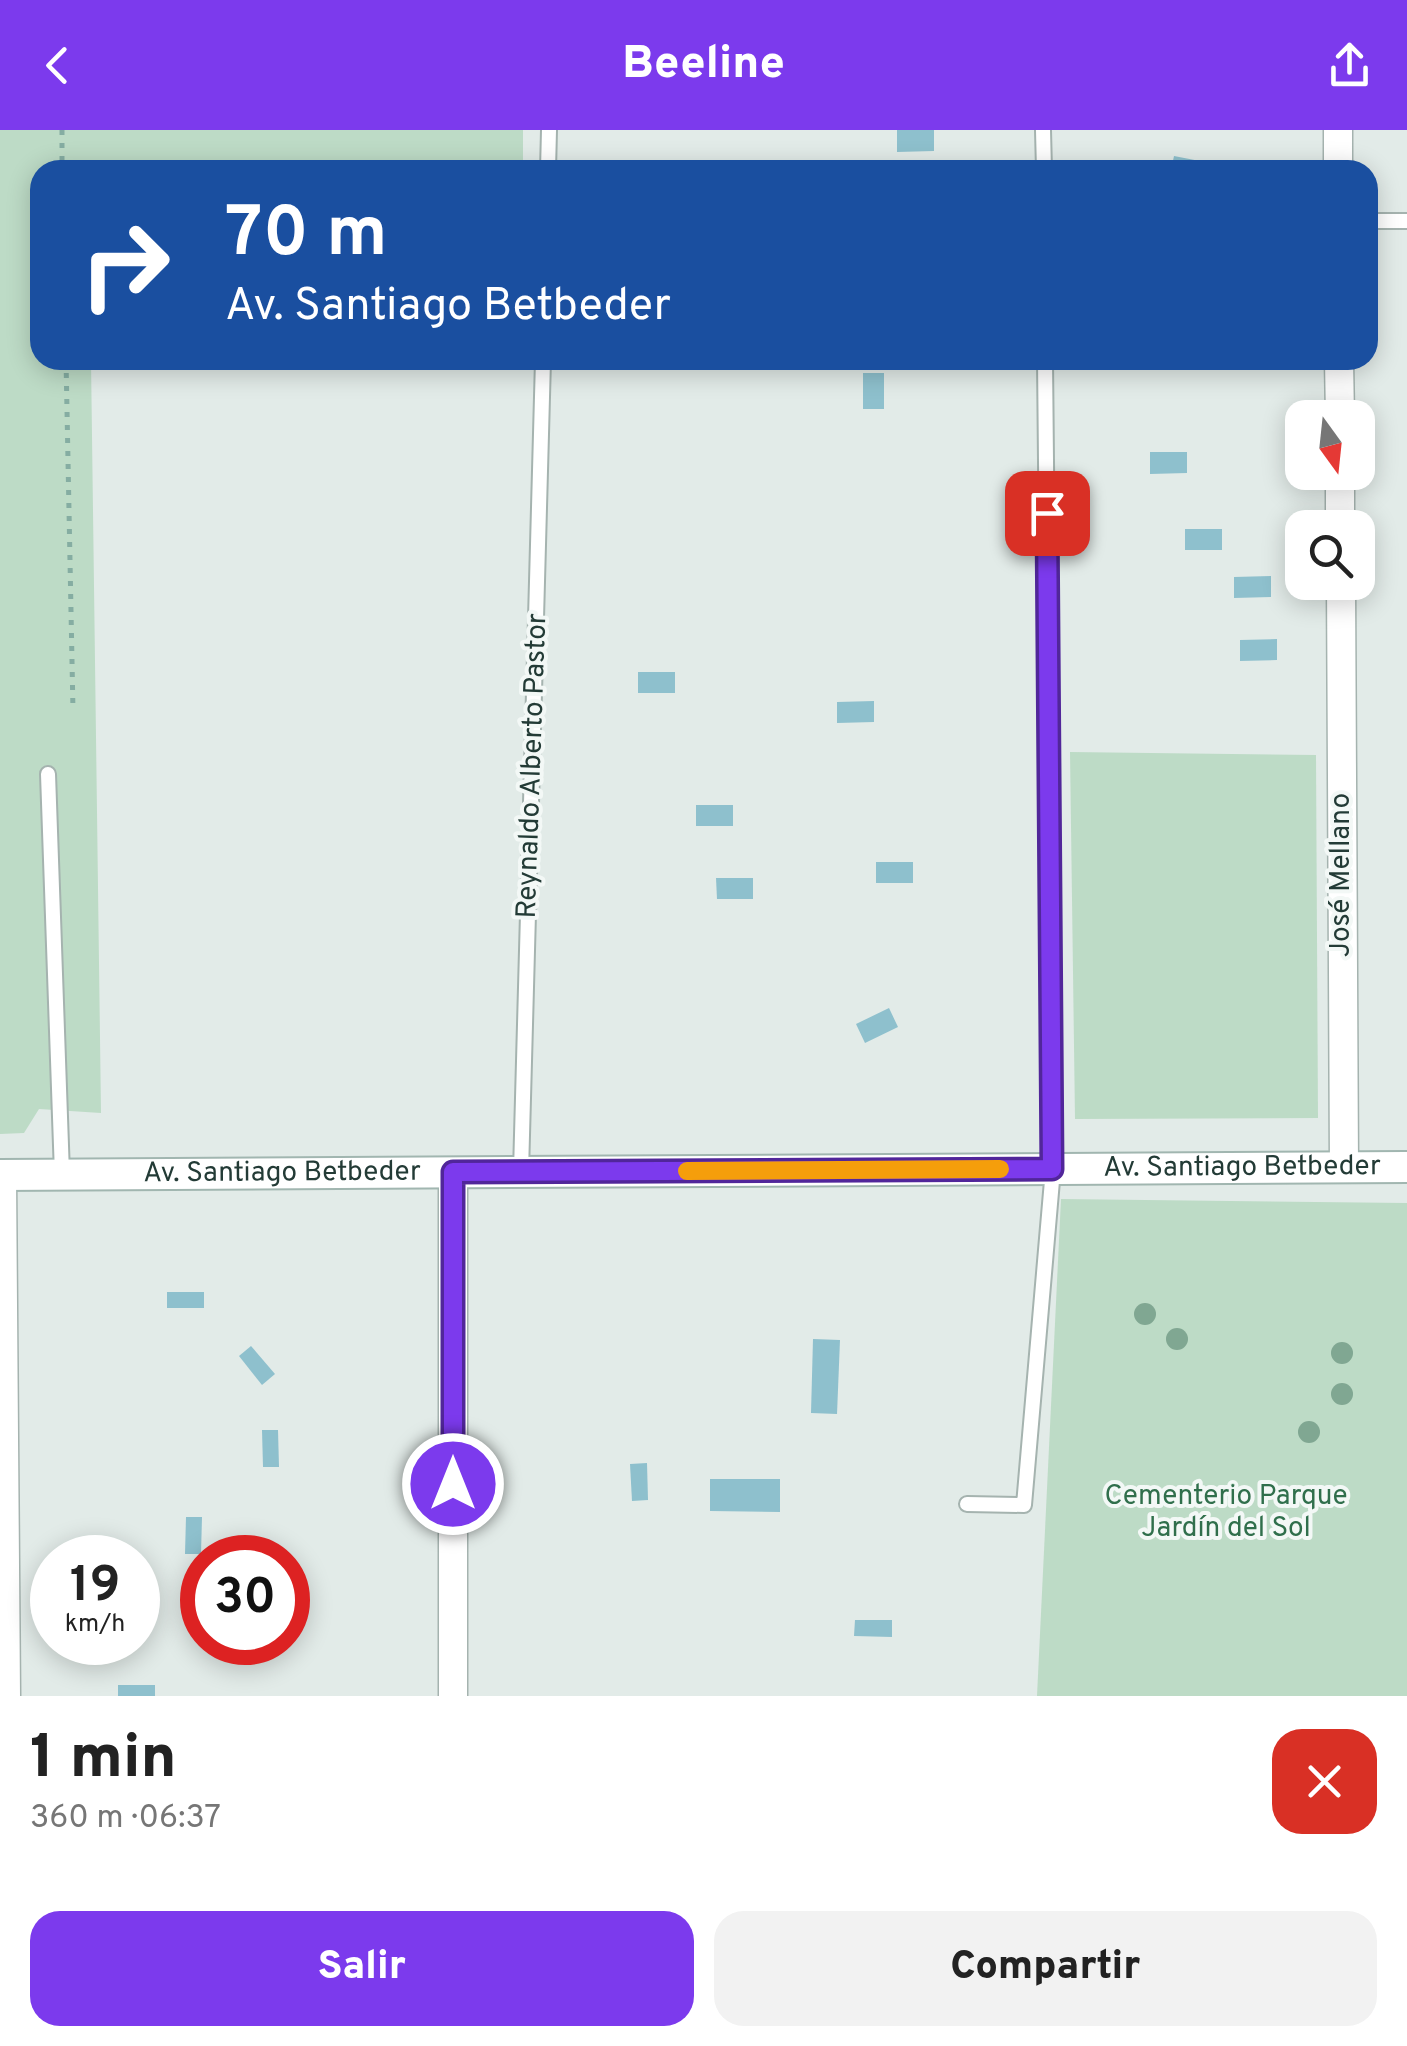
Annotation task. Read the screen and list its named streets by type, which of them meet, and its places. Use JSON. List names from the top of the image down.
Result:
{
  "streets": {
    "main road": ["Av. Santiago Betbeder"],
    "street": ["José Mellano"],
    "lane": ["Reynaldo Alberto Pastor"]
  },
  "crossings": [
    ["Reynaldo Alberto Pastor", "Av. Santiago Betbeder"],
    ["José Mellano", "Av. Santiago Betbeder"]
  ],
  "parks": ["Cementerio Parque Jardín del Sol"],
  "north": "bottom",
  "page": {
    "header": "Beeline",
    "turn": ["70 m", "Av. Santiago Betbeder"],
    "speed": "19 km/h",
    "limit": "30",
    "heading": ["1 min", "360 m · 06:37"],
    "buttons": ["Salir", "Compartir"]
  }
}
